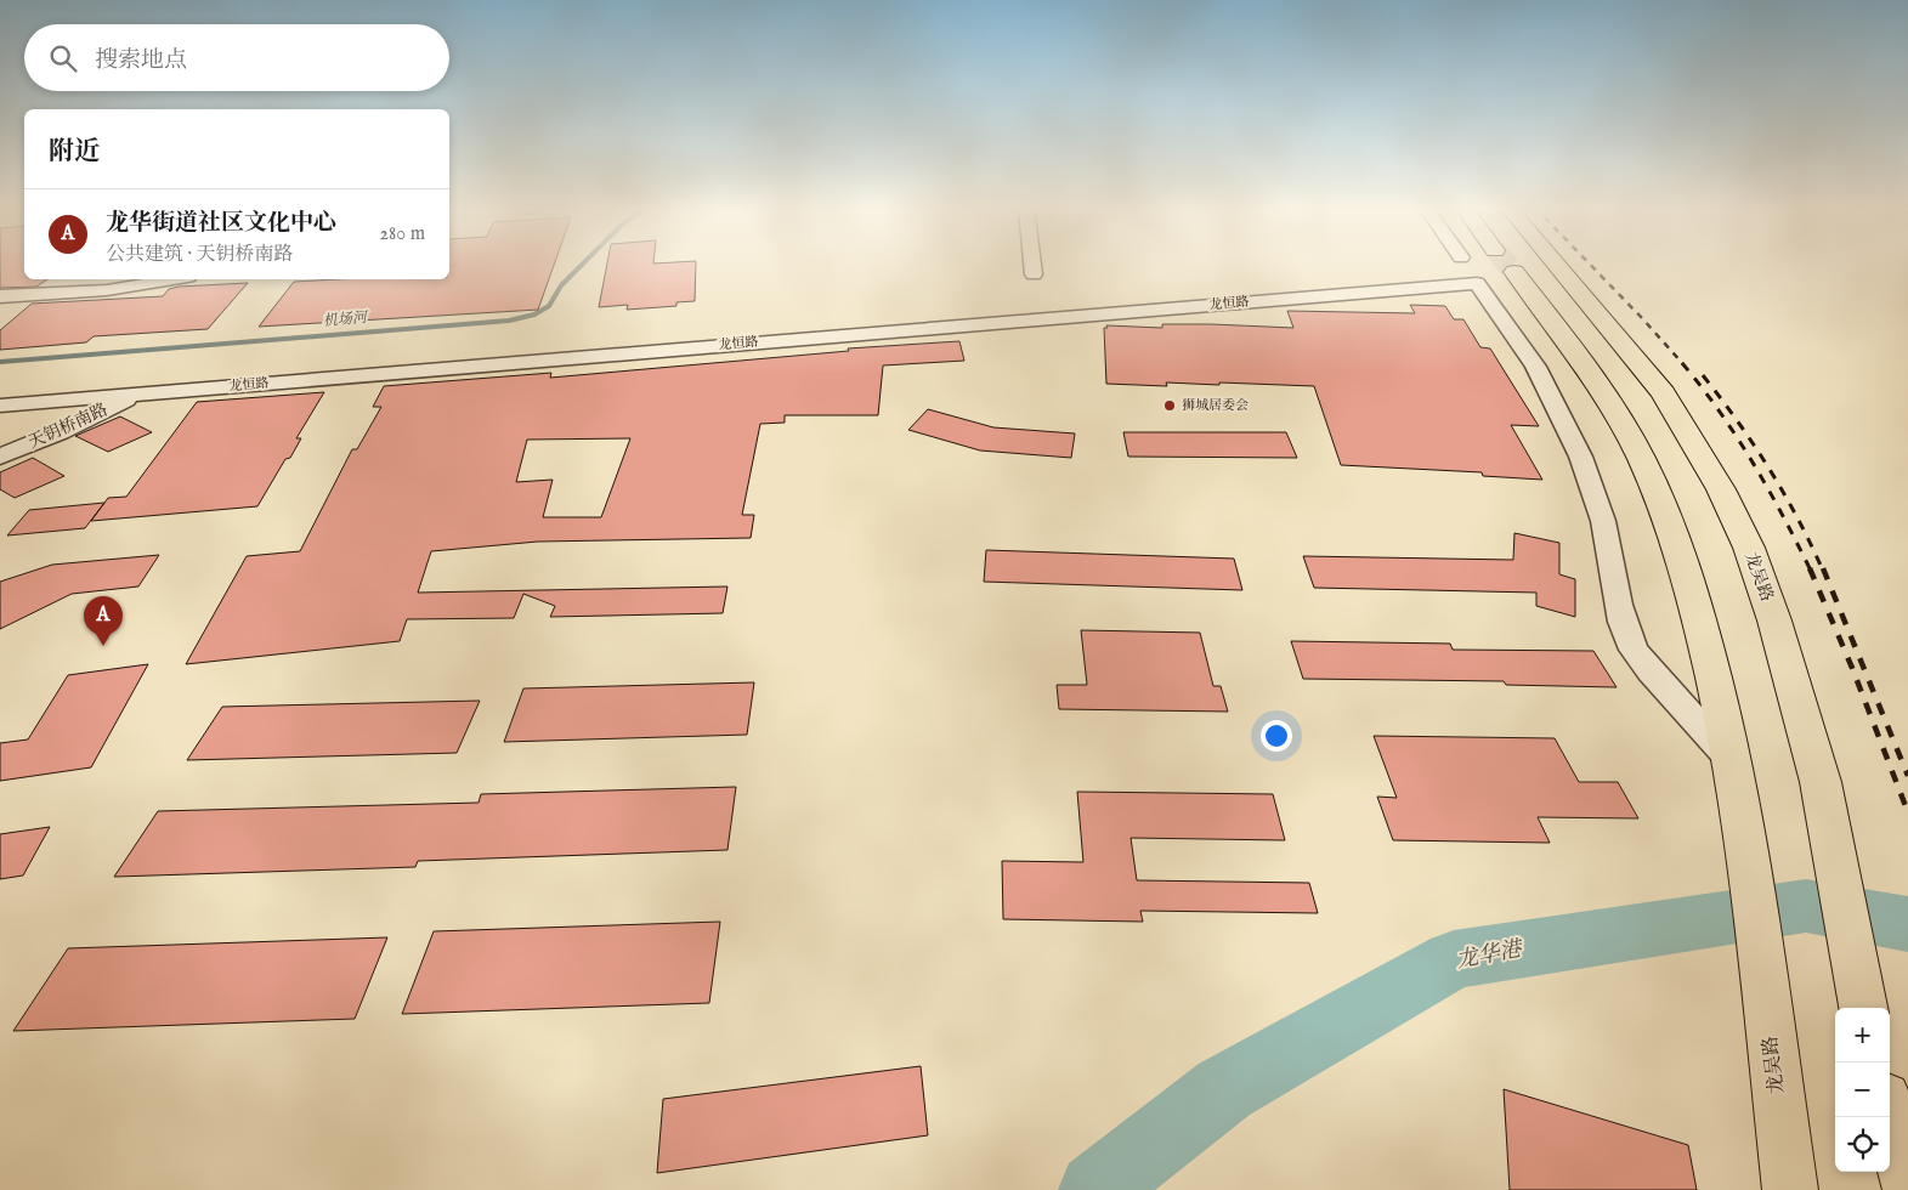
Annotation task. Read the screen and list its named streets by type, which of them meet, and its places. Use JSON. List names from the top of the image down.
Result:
{
  "streets": {
    "main road": ["龙吴路"],
    "street": ["龙恒路", "天钥桥南路"]
  },
  "crossings": [
    ["龙恒路", "天钥桥南路"],
    ["龙恒路", "龙吴路"]
  ],
  "water": ["机场河", "龙华港"],
  "places": ["狮城居委会"],
  "page": {
    "search": "搜索地点",
    "heading": "附近",
    "list": [
      {
        "mark": "A",
        "name": "龙华街道社区文化中心",
        "note": "公共建筑 · 天钥桥南路",
        "value": "280 m"
      }
    ],
    "pins": "A",
    "map_buttons": ["+", "−"]
  }
}
